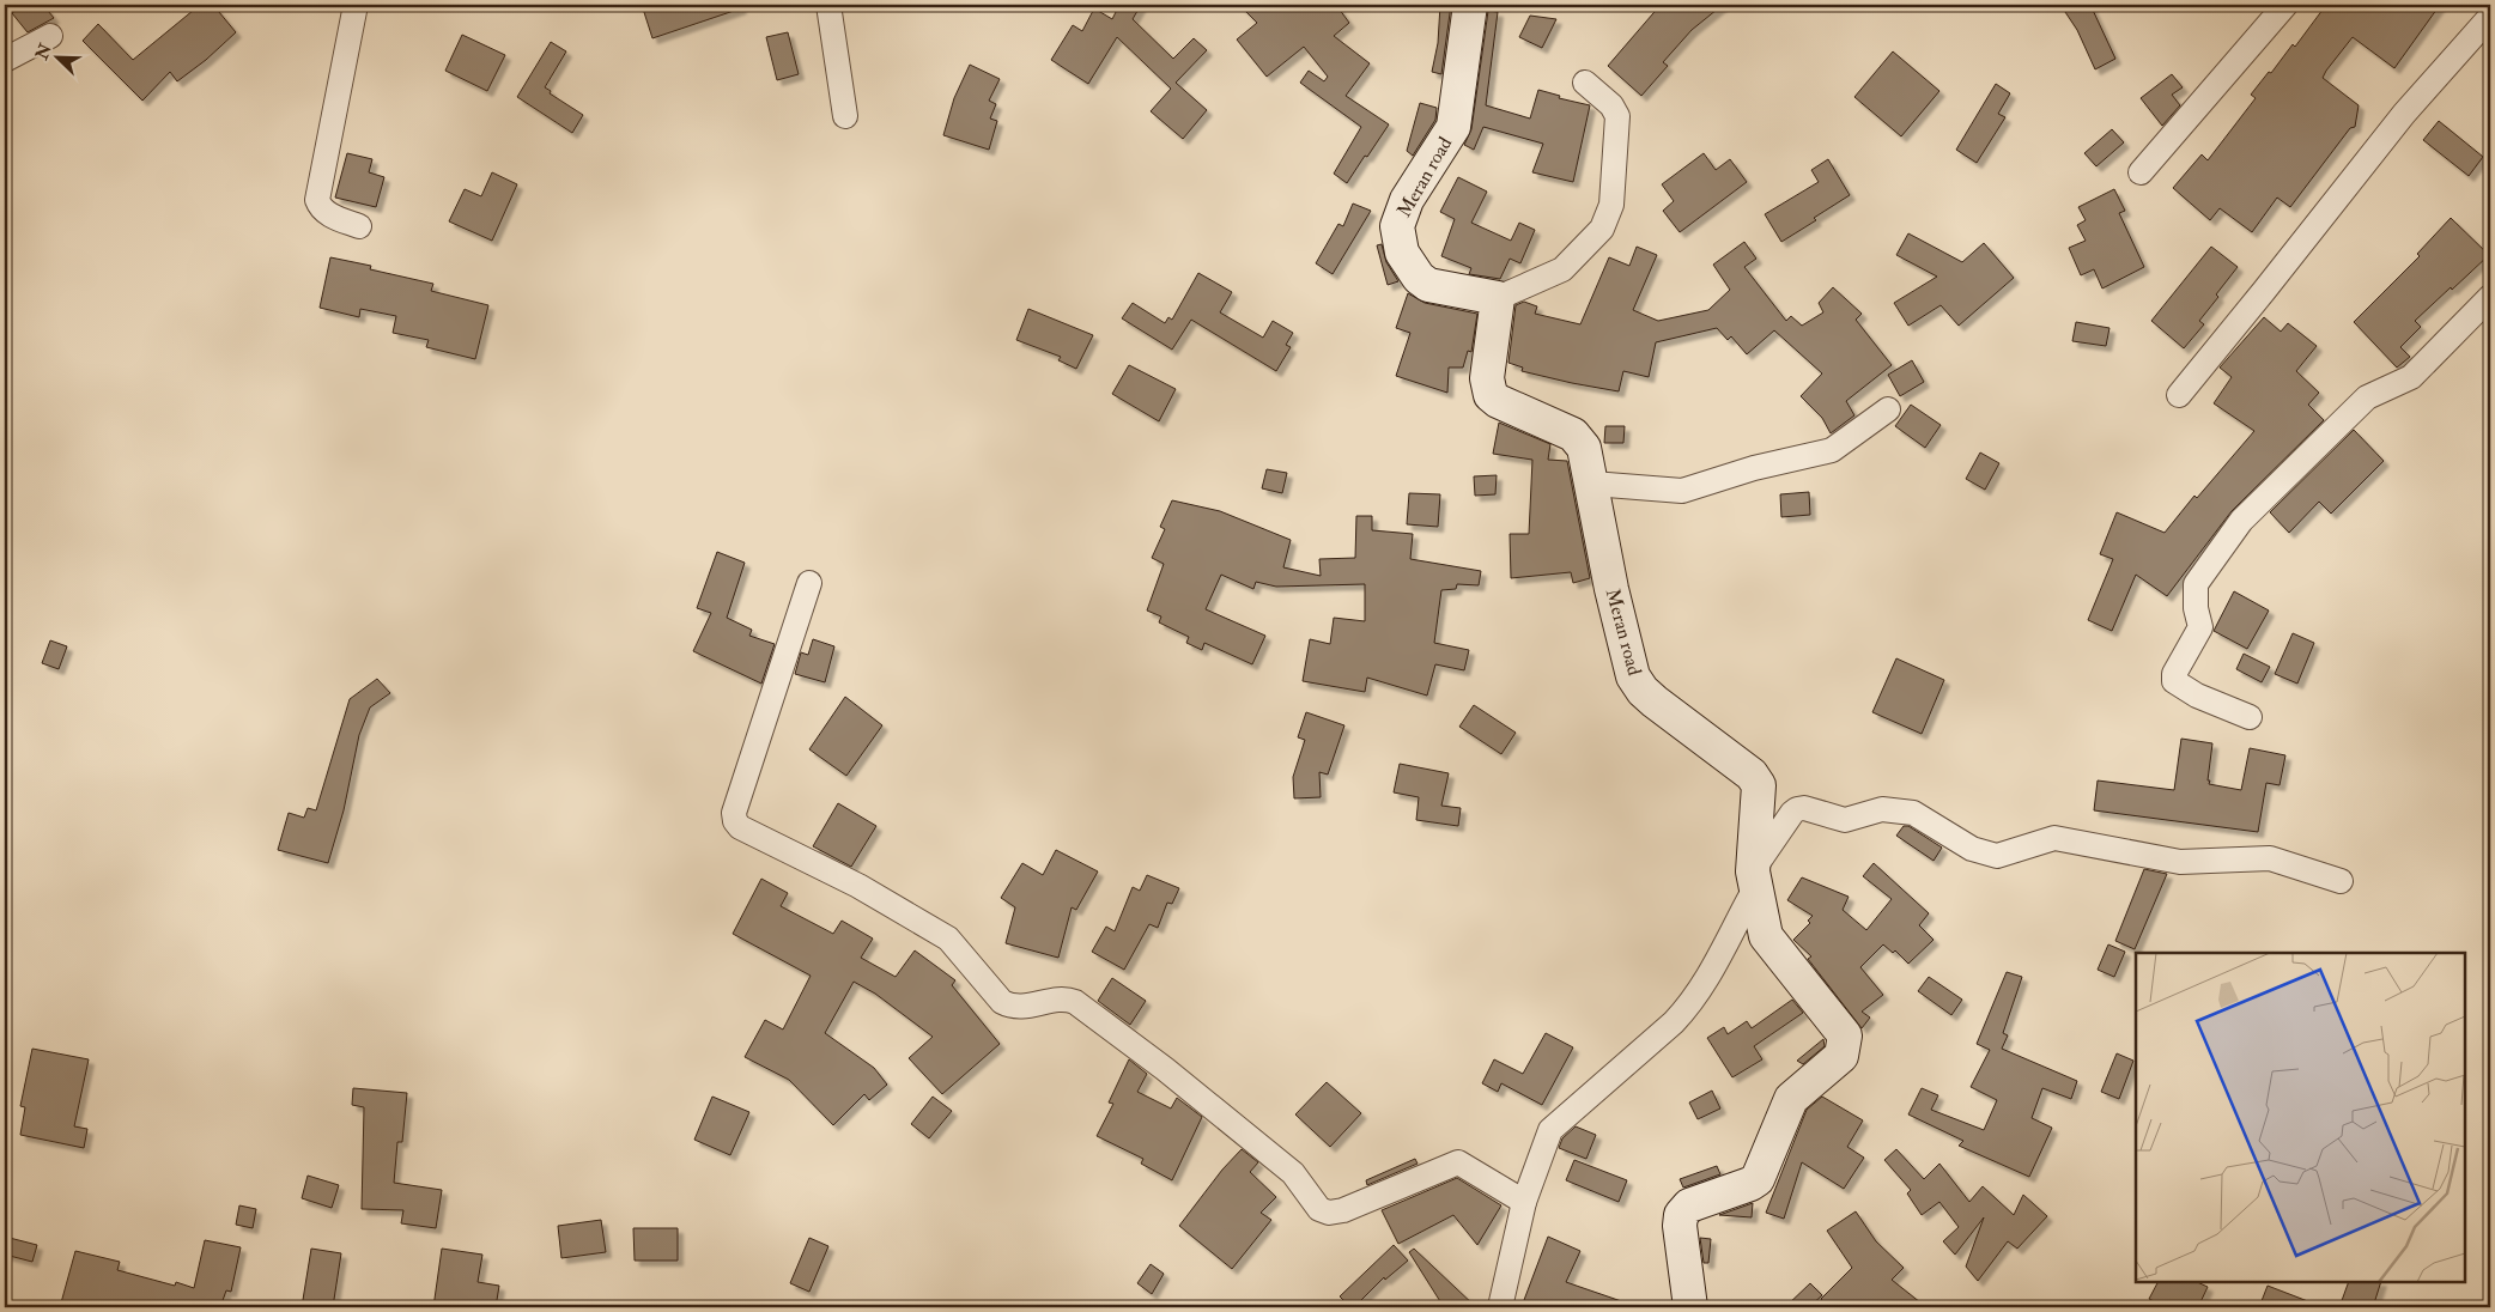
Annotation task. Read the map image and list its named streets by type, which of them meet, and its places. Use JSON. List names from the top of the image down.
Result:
{
  "streets": {
    "street": ["Meran road"]
  },
  "north": "top left"
}
